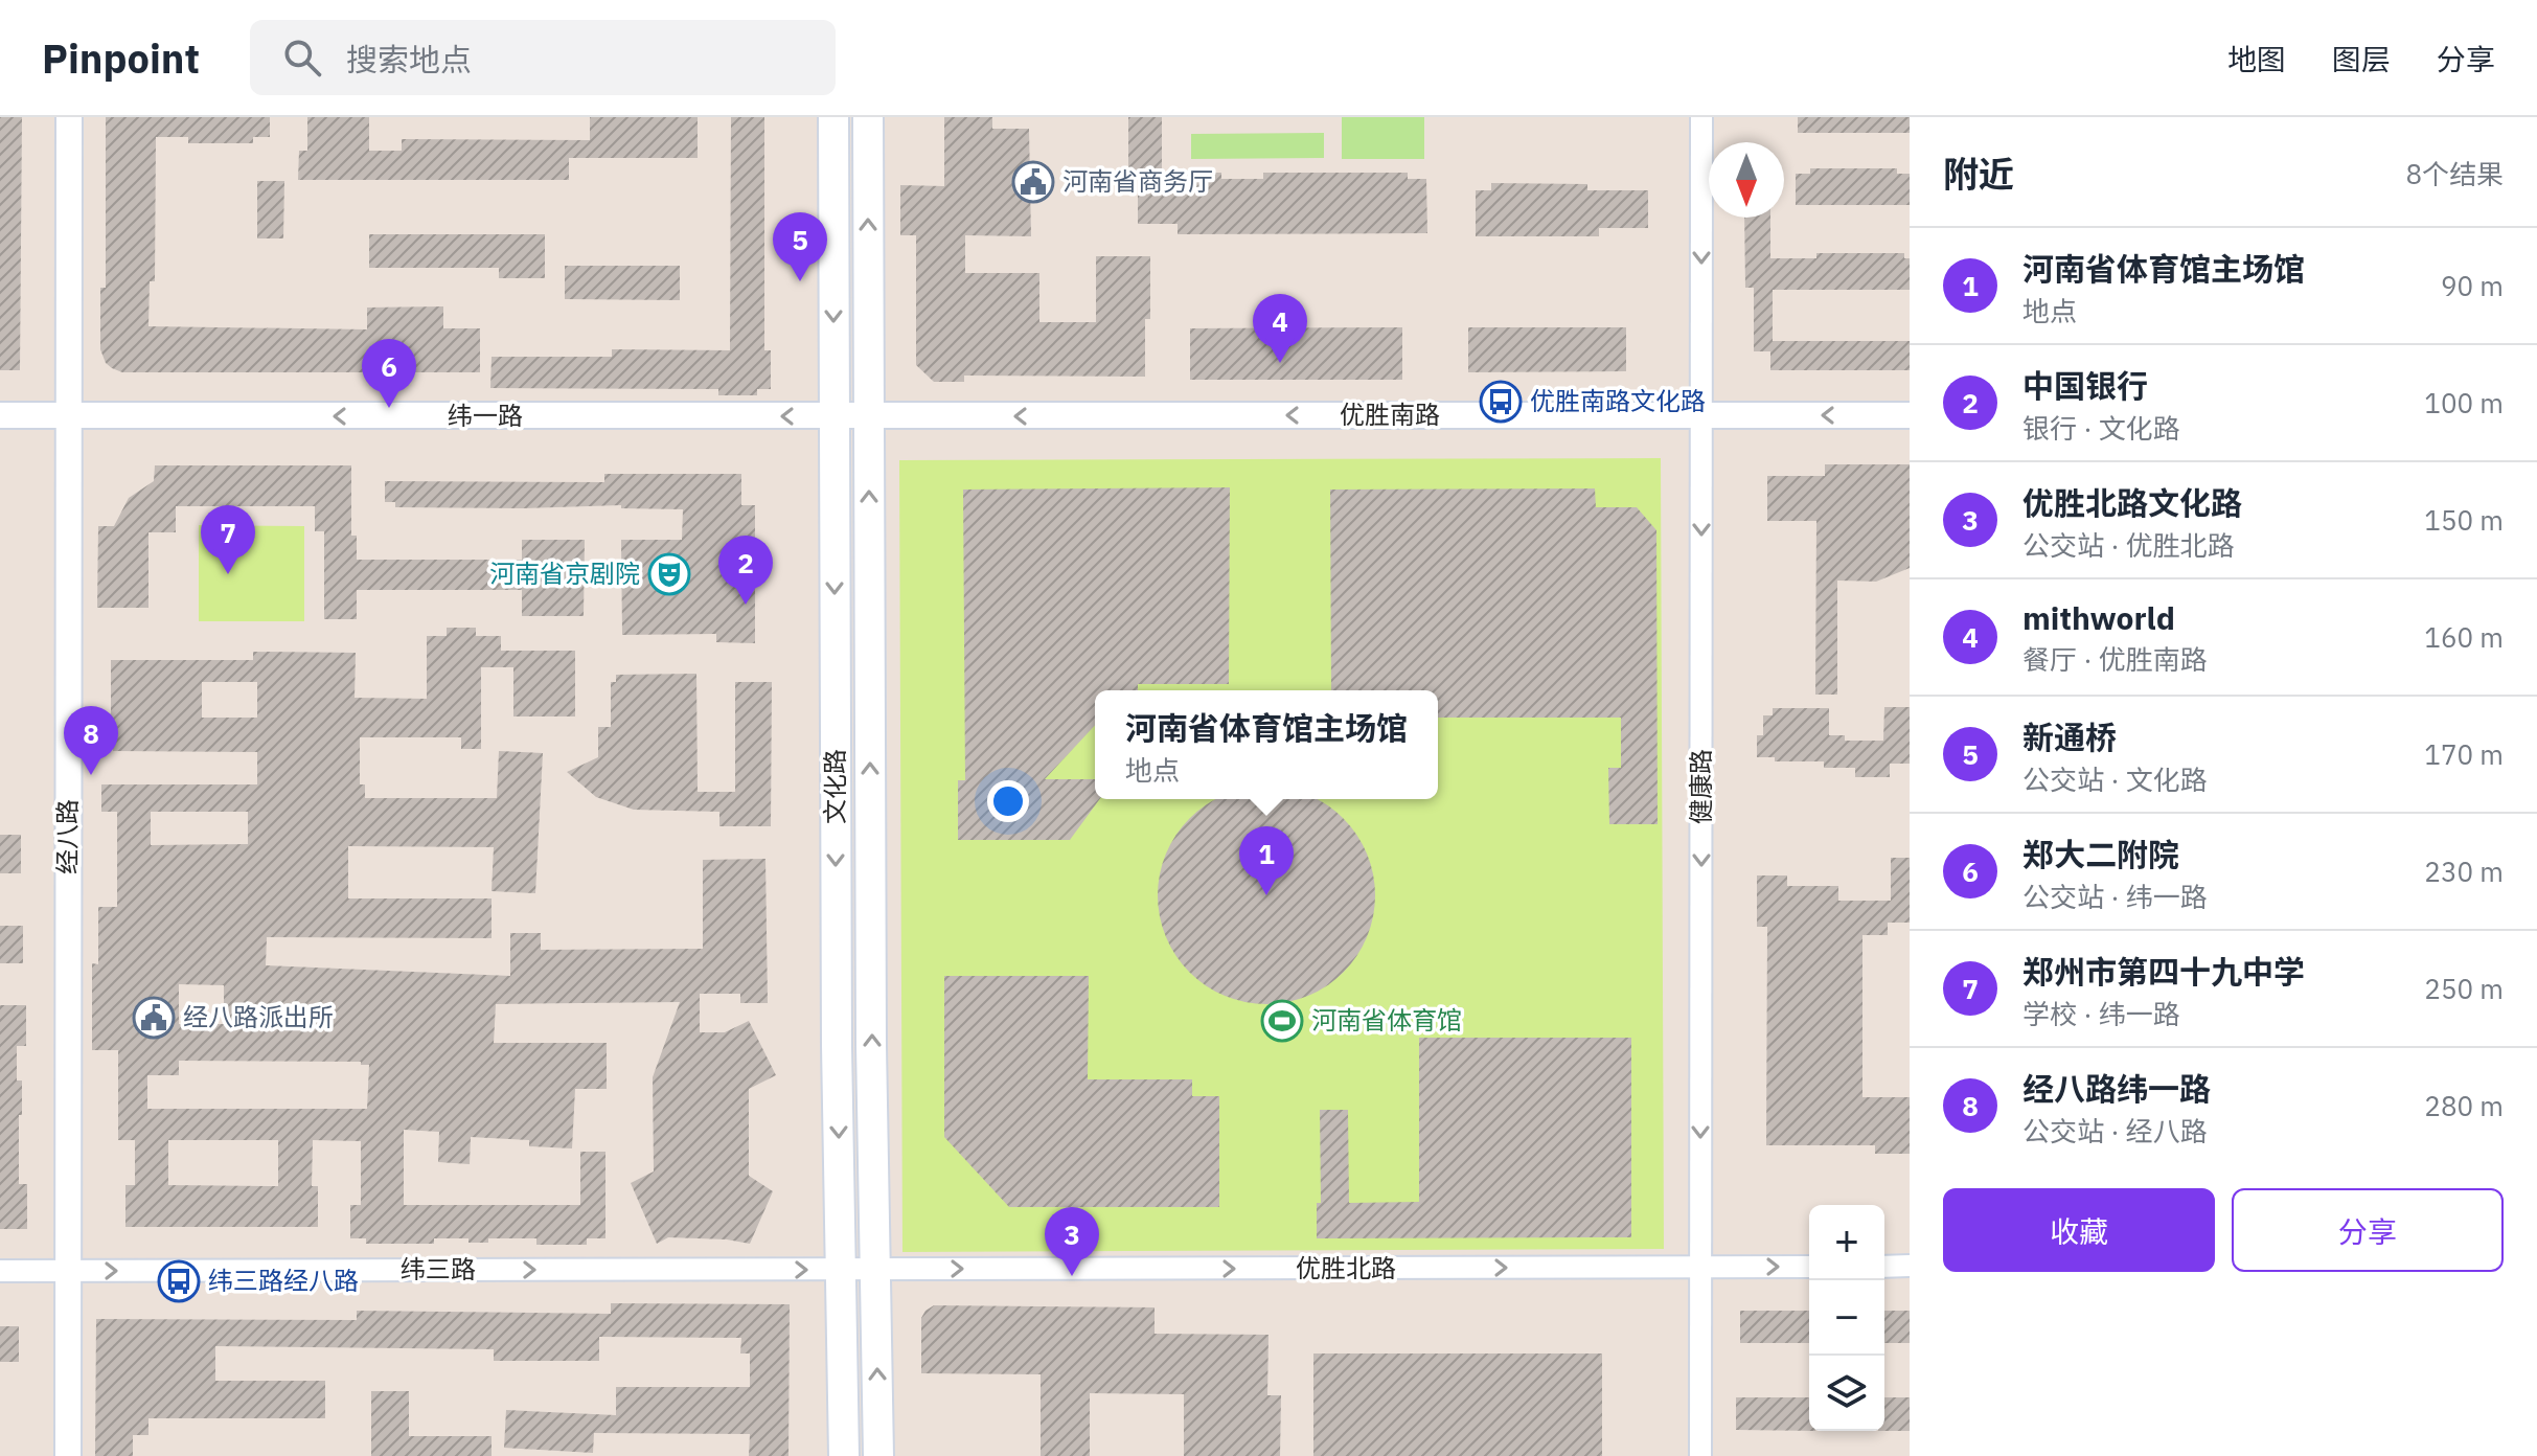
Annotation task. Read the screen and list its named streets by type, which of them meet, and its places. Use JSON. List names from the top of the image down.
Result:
{
  "streets": {
    "main road": ["文化路"],
    "street": [
      "优胜南路",
      "纬一路",
      "健康路",
      "经八路",
      "优胜北路",
      "纬三路"
    ]
  },
  "crossings": [
    ["优胜南路", "纬一路"],
    ["优胜南路", "文化路"],
    ["优胜南路", "健康路"],
    ["纬一路", "文化路"],
    ["纬一路", "经八路"],
    ["文化路", "优胜北路"],
    ["文化路", "纬三路"],
    ["健康路", "优胜北路"],
    ["经八路", "纬三路"],
    ["优胜北路", "纬三路"]
  ],
  "one_way": [
    "优胜南路",
    "纬一路",
    "健康路",
    "优胜北路",
    "纬三路"
  ],
  "places": {
    "public building": ["河南省商务厅", "经八路派出所"],
    "bus stop": ["优胜南路文化路", "纬三路经八路"],
    "theatre": ["河南省京剧院"],
    "sports": ["河南省体育馆"]
  },
  "north": "bottom",
  "page": {
    "header": "Pinpoint",
    "search": "搜索地点",
    "nav": ["地图", "图层", "分享"],
    "heading": ["附近", "8个结果"],
    "pins": [
      "5",
      "4",
      "6",
      "7",
      "2",
      "8",
      "1",
      "3"
    ],
    "list": [
      {
        "mark": "1",
        "name": "河南省体育馆主场馆",
        "note": "地点",
        "value": "90 m"
      },
      {
        "mark": "2",
        "name": "中国银行",
        "note": "银行 · 文化路",
        "value": "100 m"
      },
      {
        "mark": "3",
        "name": "优胜北路文化路",
        "note": "公交站 · 优胜北路",
        "value": "150 m"
      },
      {
        "mark": "4",
        "name": "mithworld",
        "note": "餐厅 · 优胜南路",
        "value": "160 m"
      },
      {
        "mark": "5",
        "name": "新通桥",
        "note": "公交站 · 文化路",
        "value": "170 m"
      },
      {
        "mark": "6",
        "name": "郑大二附院",
        "note": "公交站 · 纬一路",
        "value": "230 m"
      },
      {
        "mark": "7",
        "name": "郑州市第四十九中学",
        "note": "学校 · 纬一路",
        "value": "250 m"
      },
      {
        "mark": "8",
        "name": "经八路纬一路",
        "note": "公交站 · 经八路",
        "value": "280 m"
      }
    ],
    "popup": ["河南省体育馆主场馆", "地点"],
    "buttons": ["收藏", "分享"],
    "map_buttons": ["+", "−"]
  }
}
